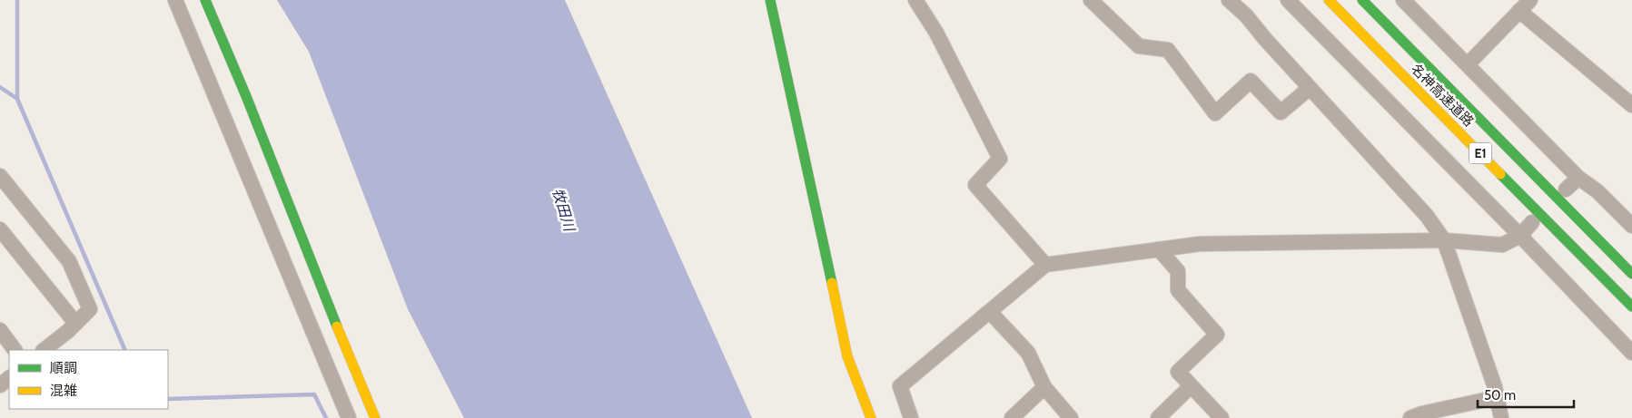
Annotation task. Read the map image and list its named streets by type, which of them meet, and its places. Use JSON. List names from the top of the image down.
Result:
{
  "streets": {
    "main road": ["名神高速道路", "E1"]
  },
  "water": ["牧田川"],
  "legend": ["順調", "混雑"],
  "scale_bar": "50 m"
}
